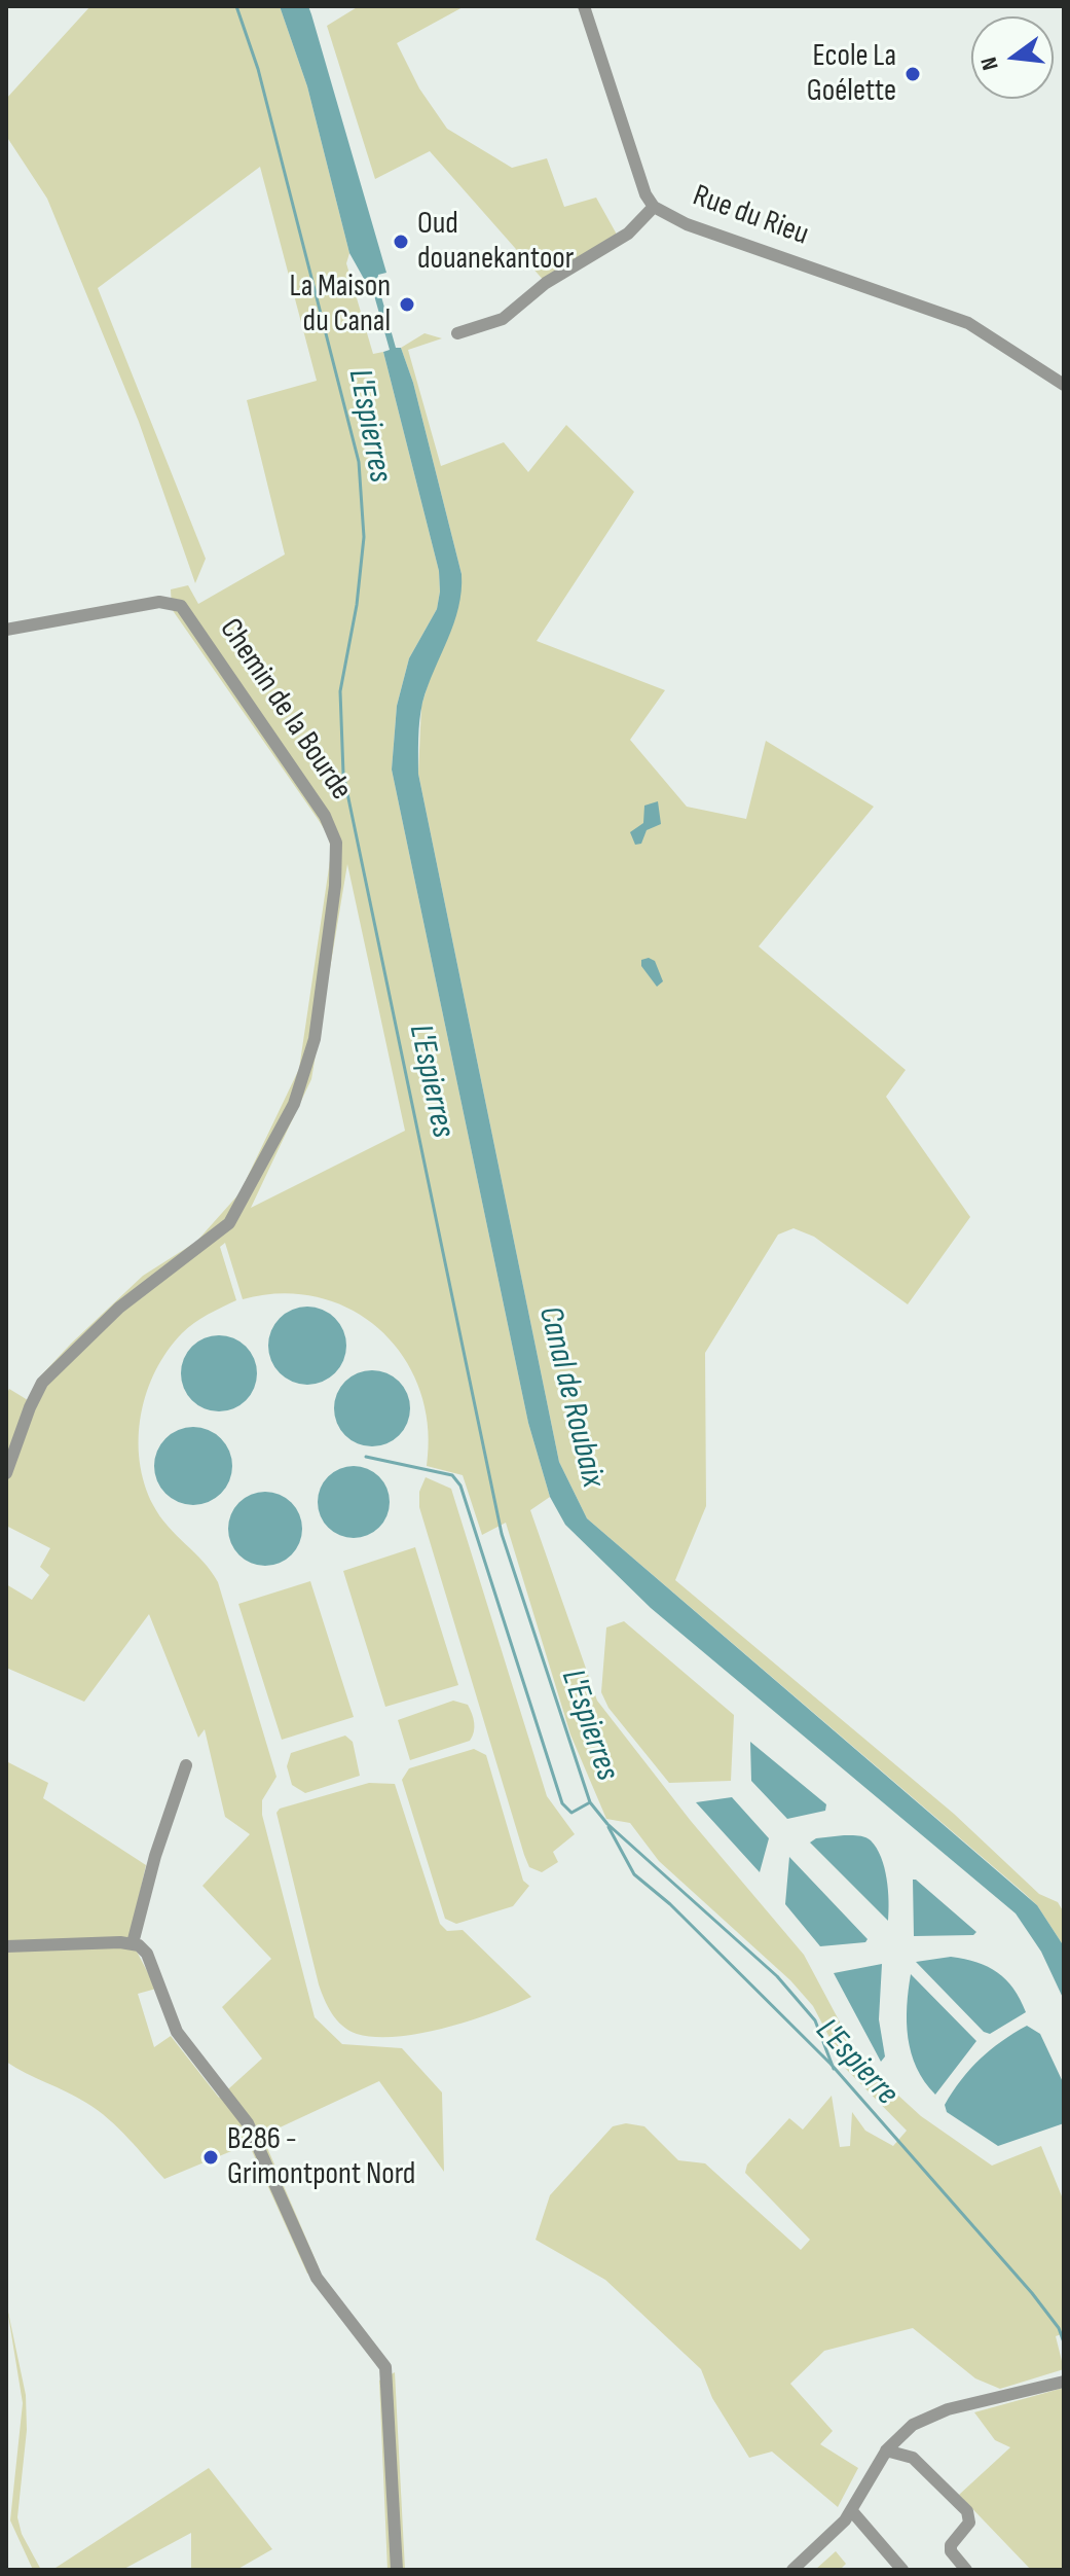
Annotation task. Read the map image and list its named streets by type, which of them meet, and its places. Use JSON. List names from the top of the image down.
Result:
{
  "streets": {
    "street": ["Rue du Rieu", "Chemin de la Bourde"]
  },
  "water": ["L'Espierres", "Canal de Roubaix", "L'Espierre"],
  "places": [
    "Ecole La Goélette",
    "Oud douanekantoor",
    "La Maison du Canal",
    "B286 - Grimontpont Nord"
  ],
  "north": "left"
}
